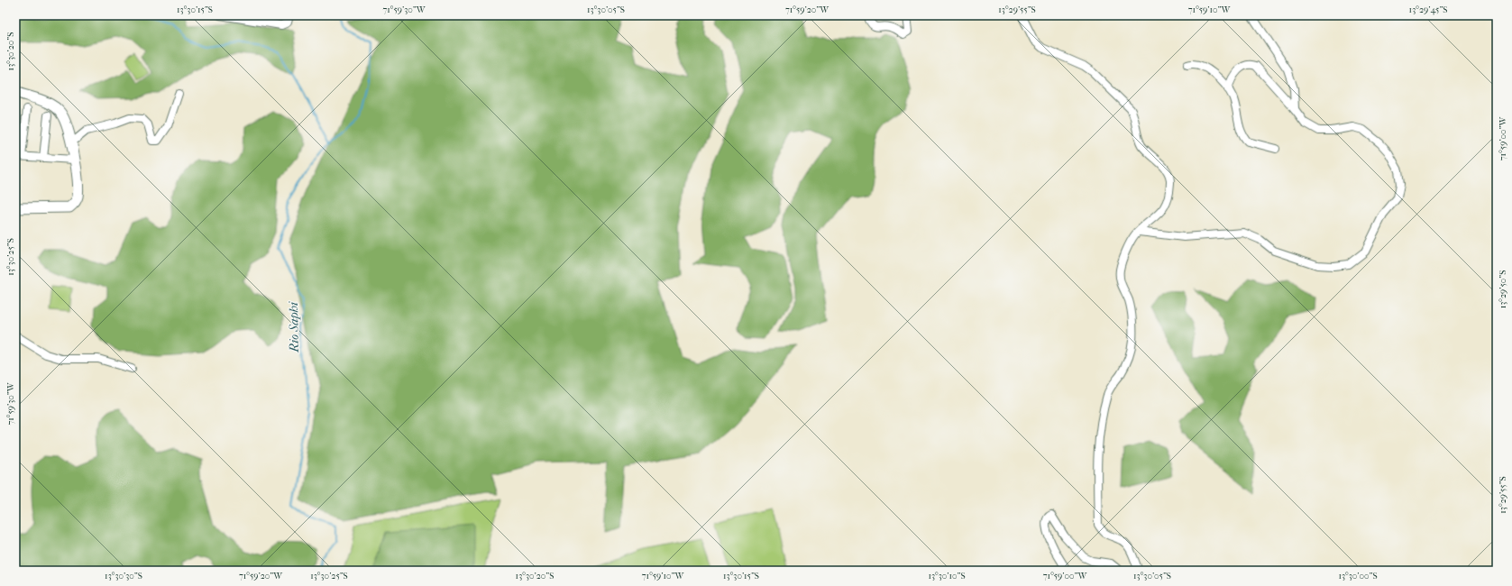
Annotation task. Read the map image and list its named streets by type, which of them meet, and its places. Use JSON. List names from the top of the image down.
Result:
{
  "water": ["Rio Saphi"],
  "coordinates": [
    "13°30'15\"S",
    "71°59'30\"W",
    "13°30'05\"S",
    "71°59'20\"W",
    "13°29'55\"S",
    "71°59'10\"W",
    "13°29'45\"S",
    "13°30'20\"S",
    "71°59'00\"W",
    "13°30'25\"S",
    "13°29'50\"S",
    "13°30'30\"S",
    "13°30'10\"S",
    "13°30'00\"S"
  ]
}
